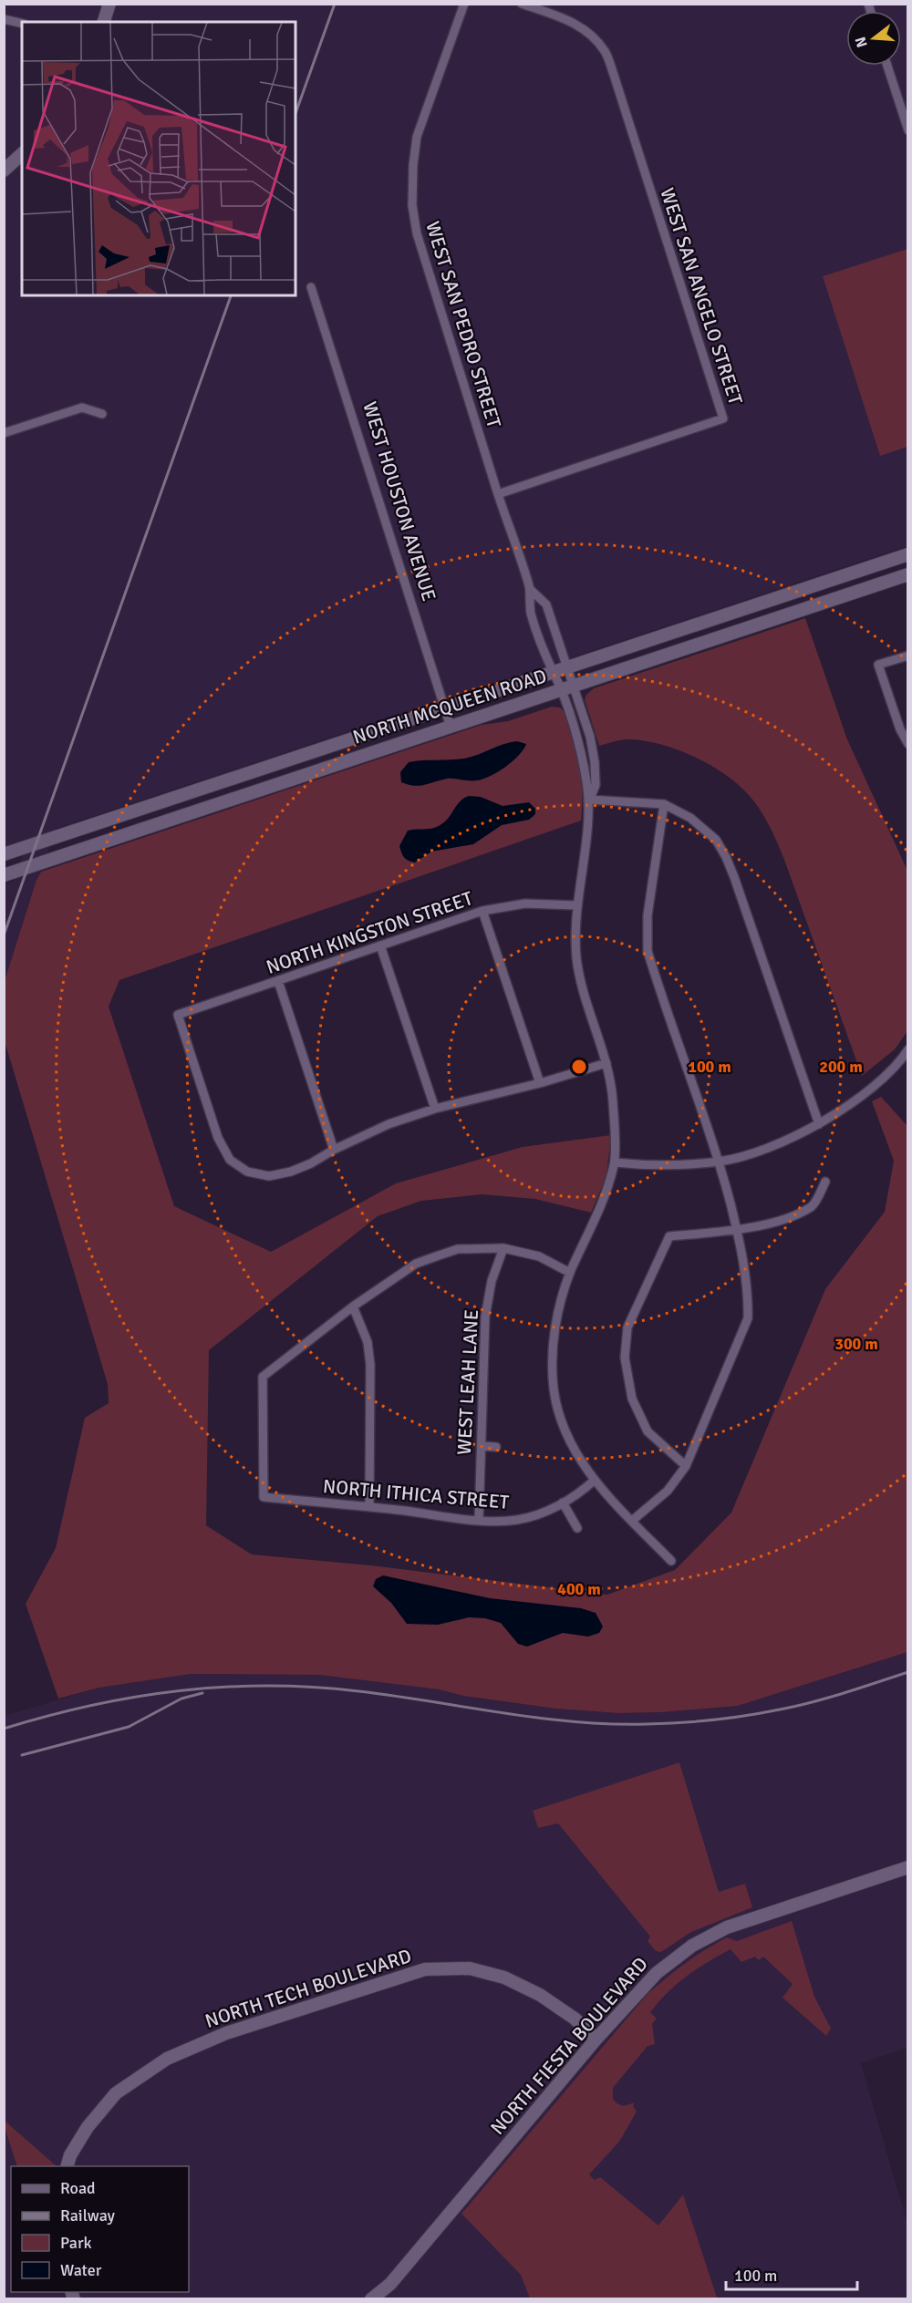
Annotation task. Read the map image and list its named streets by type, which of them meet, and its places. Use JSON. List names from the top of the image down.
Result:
{
  "streets": {
    "main road": ["NORTH MCQUEEN ROAD", "NORTH TECH BOULEVARD", "NORTH FIESTA BOULEVARD"],
    "street": [
      "WEST SAN ANGELO STREET",
      "WEST SAN PEDRO STREET",
      "WEST HOUSTON AVENUE",
      "NORTH KINGSTON STREET",
      "WEST LEAH LANE",
      "NORTH ITHICA STREET"
    ]
  },
  "crossings": [
    ["WEST SAN ANGELO STREET", "WEST SAN PEDRO STREET"],
    ["WEST SAN PEDRO STREET", "NORTH MCQUEEN ROAD"],
    ["WEST SAN PEDRO STREET", "NORTH KINGSTON STREET"],
    ["WEST SAN PEDRO STREET", "NORTH ITHICA STREET"],
    ["WEST HOUSTON AVENUE", "NORTH MCQUEEN ROAD"],
    ["WEST LEAH LANE", "NORTH ITHICA STREET"],
    ["NORTH TECH BOULEVARD", "NORTH FIESTA BOULEVARD"]
  ],
  "legend": [
    "Road",
    "Railway",
    "Park",
    "Water"
  ],
  "scale_bar": "100 m",
  "north": "left",
  "rings": [
    "100 m",
    "200 m",
    "300 m",
    "400 m"
  ]
}
